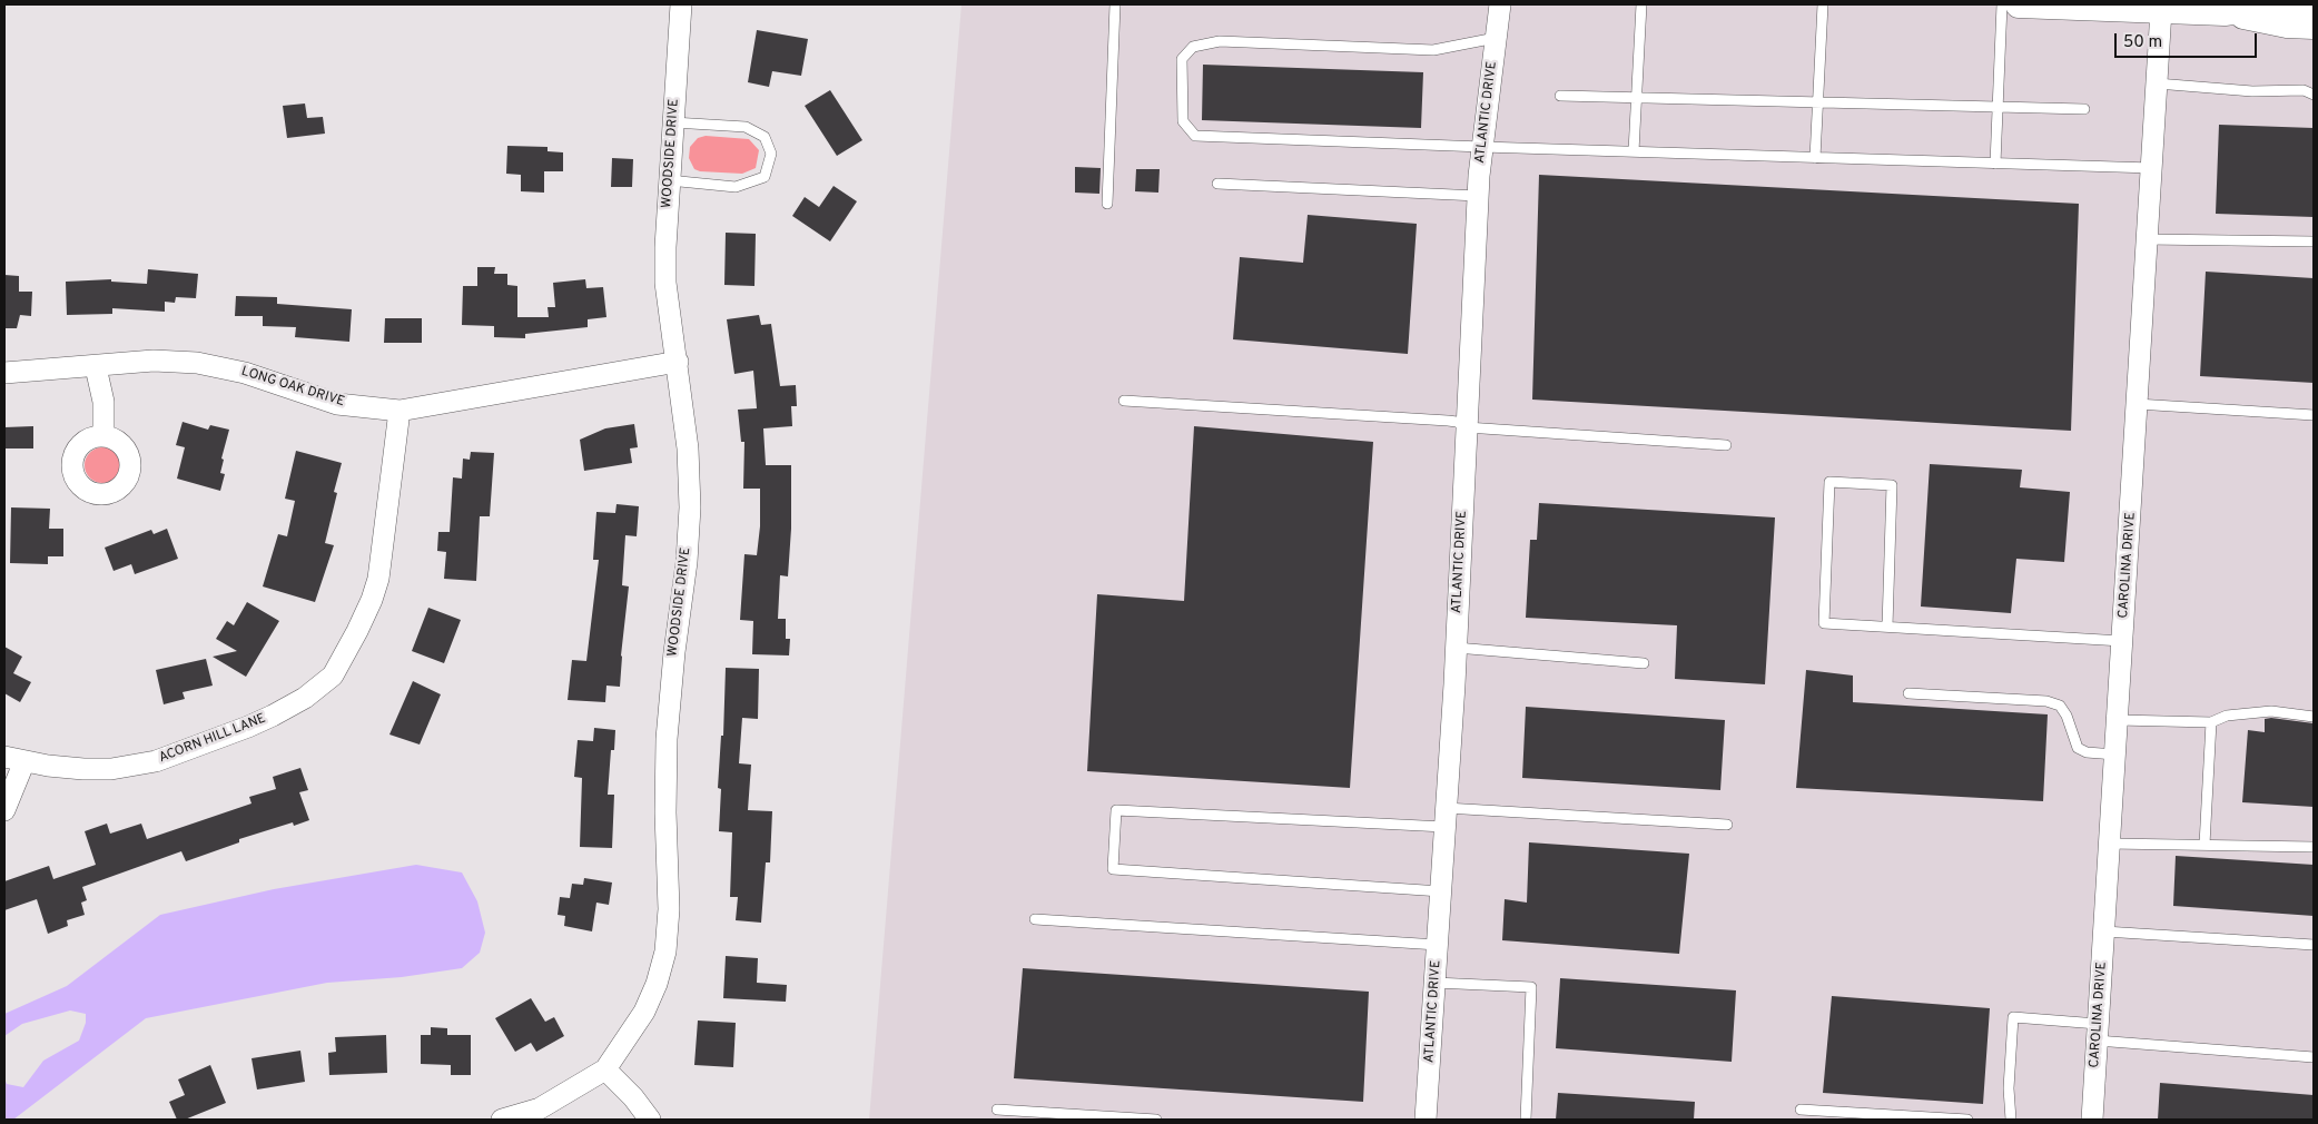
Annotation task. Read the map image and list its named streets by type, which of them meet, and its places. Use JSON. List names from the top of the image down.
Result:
{
  "streets": {
    "street": [
      "ATLANTIC DRIVE",
      "WOODSIDE DRIVE",
      "LONG OAK DRIVE",
      "CAROLINA DRIVE",
      "ACORN HILL LANE"
    ]
  },
  "crossings": [
    ["WOODSIDE DRIVE", "LONG OAK DRIVE"],
    ["LONG OAK DRIVE", "ACORN HILL LANE"]
  ],
  "scale_bar": "50 m"
}
